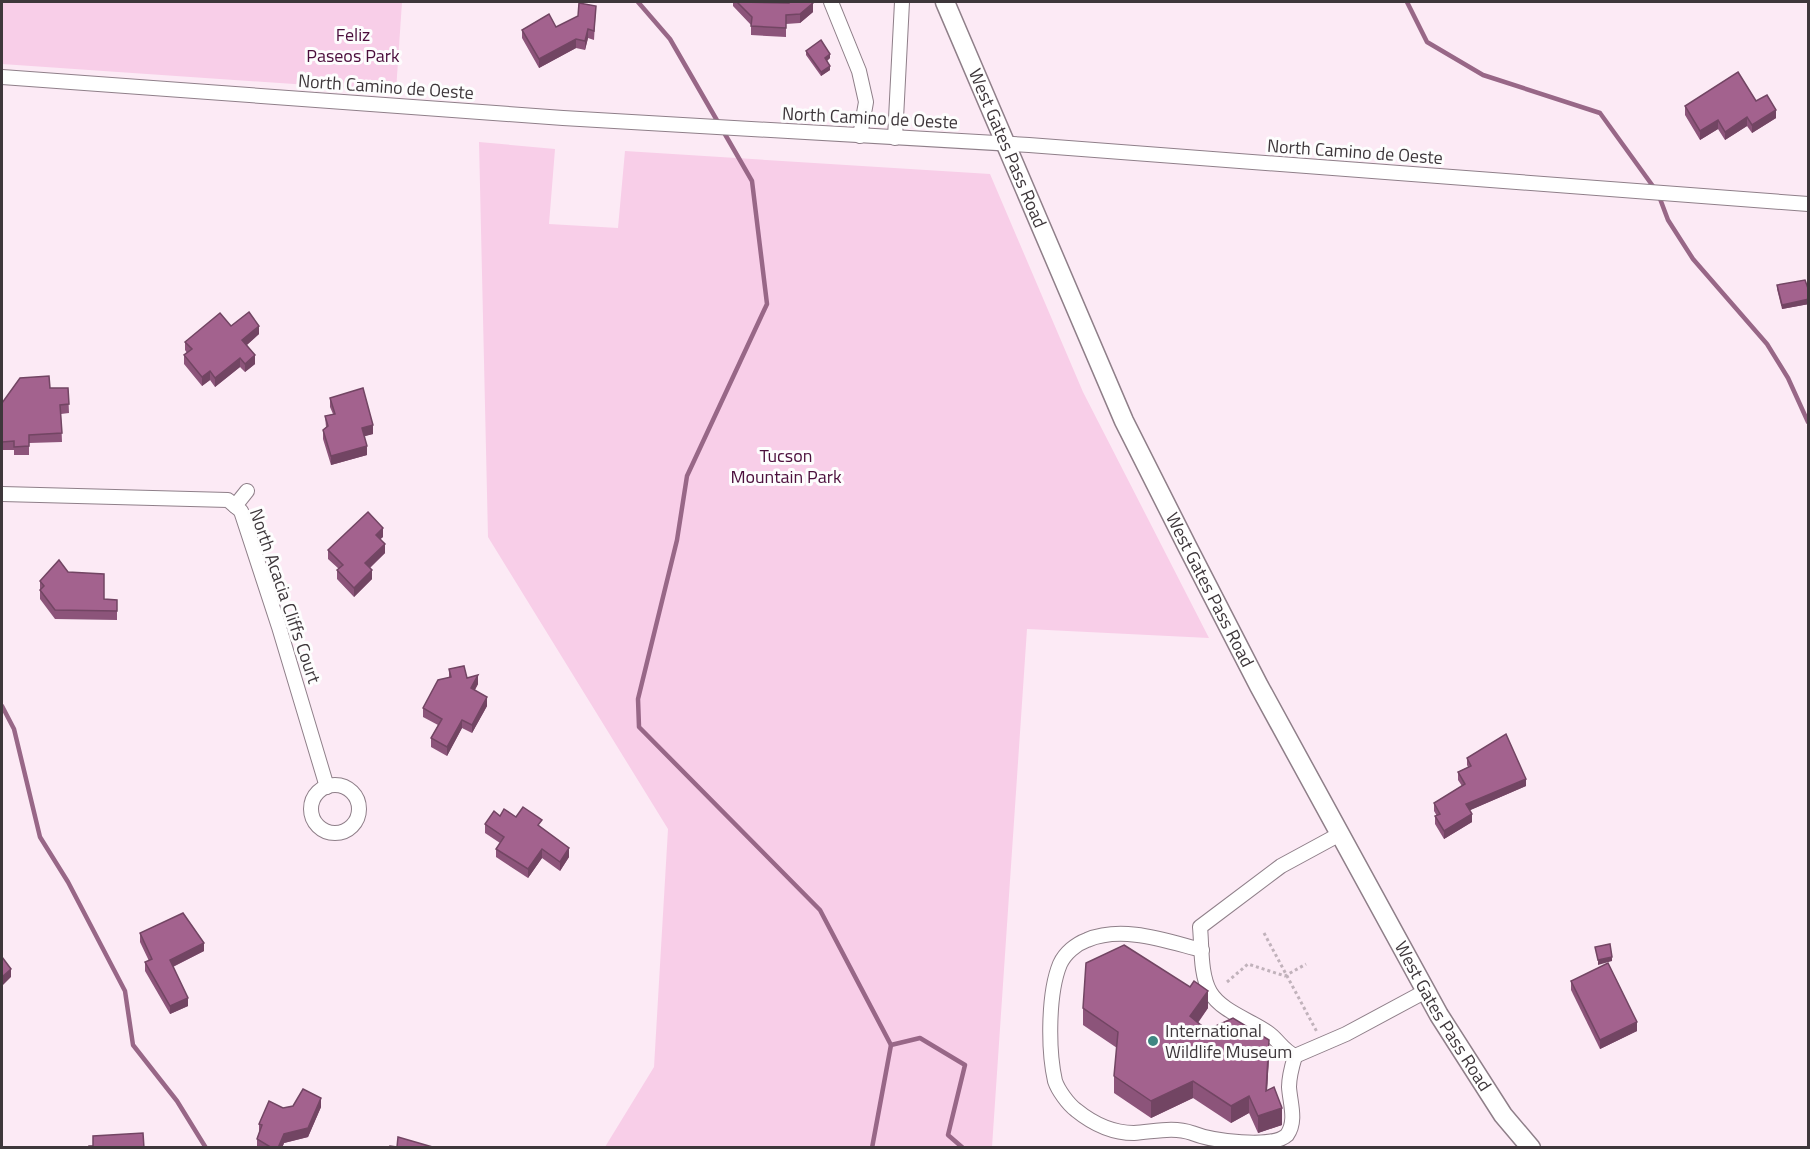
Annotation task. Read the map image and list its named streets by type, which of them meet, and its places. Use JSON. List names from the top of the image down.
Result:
{
  "streets": {
    "main road": ["West Gates Pass Road"],
    "street": ["North Camino de Oeste", "North Acacia Cliffs Court"]
  },
  "crossings": [
    ["North Camino de Oeste", "West Gates Pass Road"]
  ],
  "parks": ["Feliz Paseos Park", "Tucson Mountain Park"],
  "places": ["International Wildlife Museum"]
}
